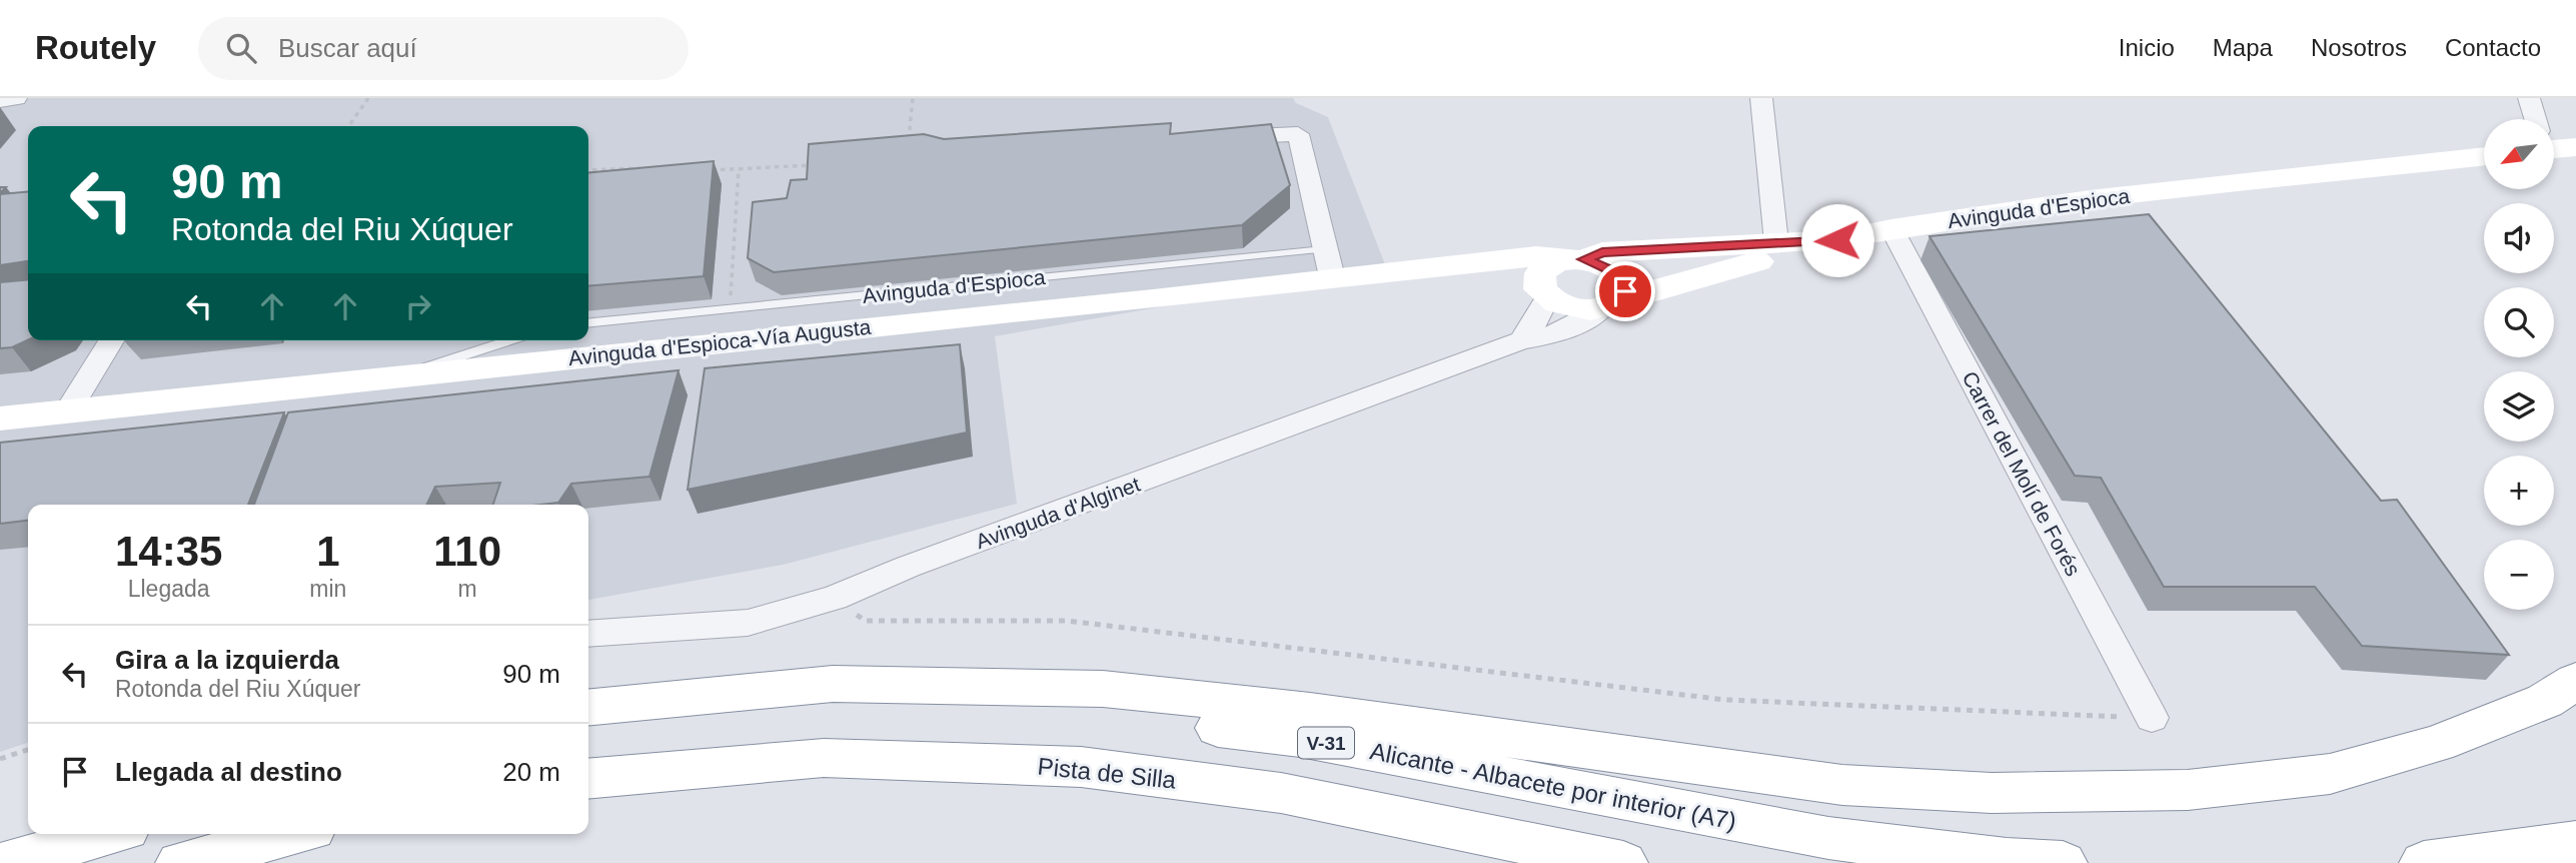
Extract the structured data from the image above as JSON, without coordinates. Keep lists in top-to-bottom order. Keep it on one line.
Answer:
{"streets":{"main road":["Avinguda d'Espioca","Avinguda d'Espioca-Vía Augusta","V-31","Pista de Silla","Alicante - Albacete por interior (A7)"],"street":["Carrer del Molí de Forés","Avinguda d'Alginet"]},"crossings":[["Avinguda d'Espioca","Avinguda d'Espioca-Vía Augusta"],["Avinguda d'Espioca","Carrer del Molí de Forés"]],"north":"bottom left","page":{"header":"Routely","search":"Buscar aquí","nav":["Inicio","Mapa","Nosotros","Contacto"],"map_buttons":["+","−"],"turn":["90 m","Rotonda del Riu Xúquer"],"eta":["14:35","Llegada","1","min","110","m"],"list":[{"name":"Gira a la izquierda","note":"Rotonda del Riu Xúquer","value":"90 m"},{"name":"Llegada al destino","value":"20 m"}]}}
